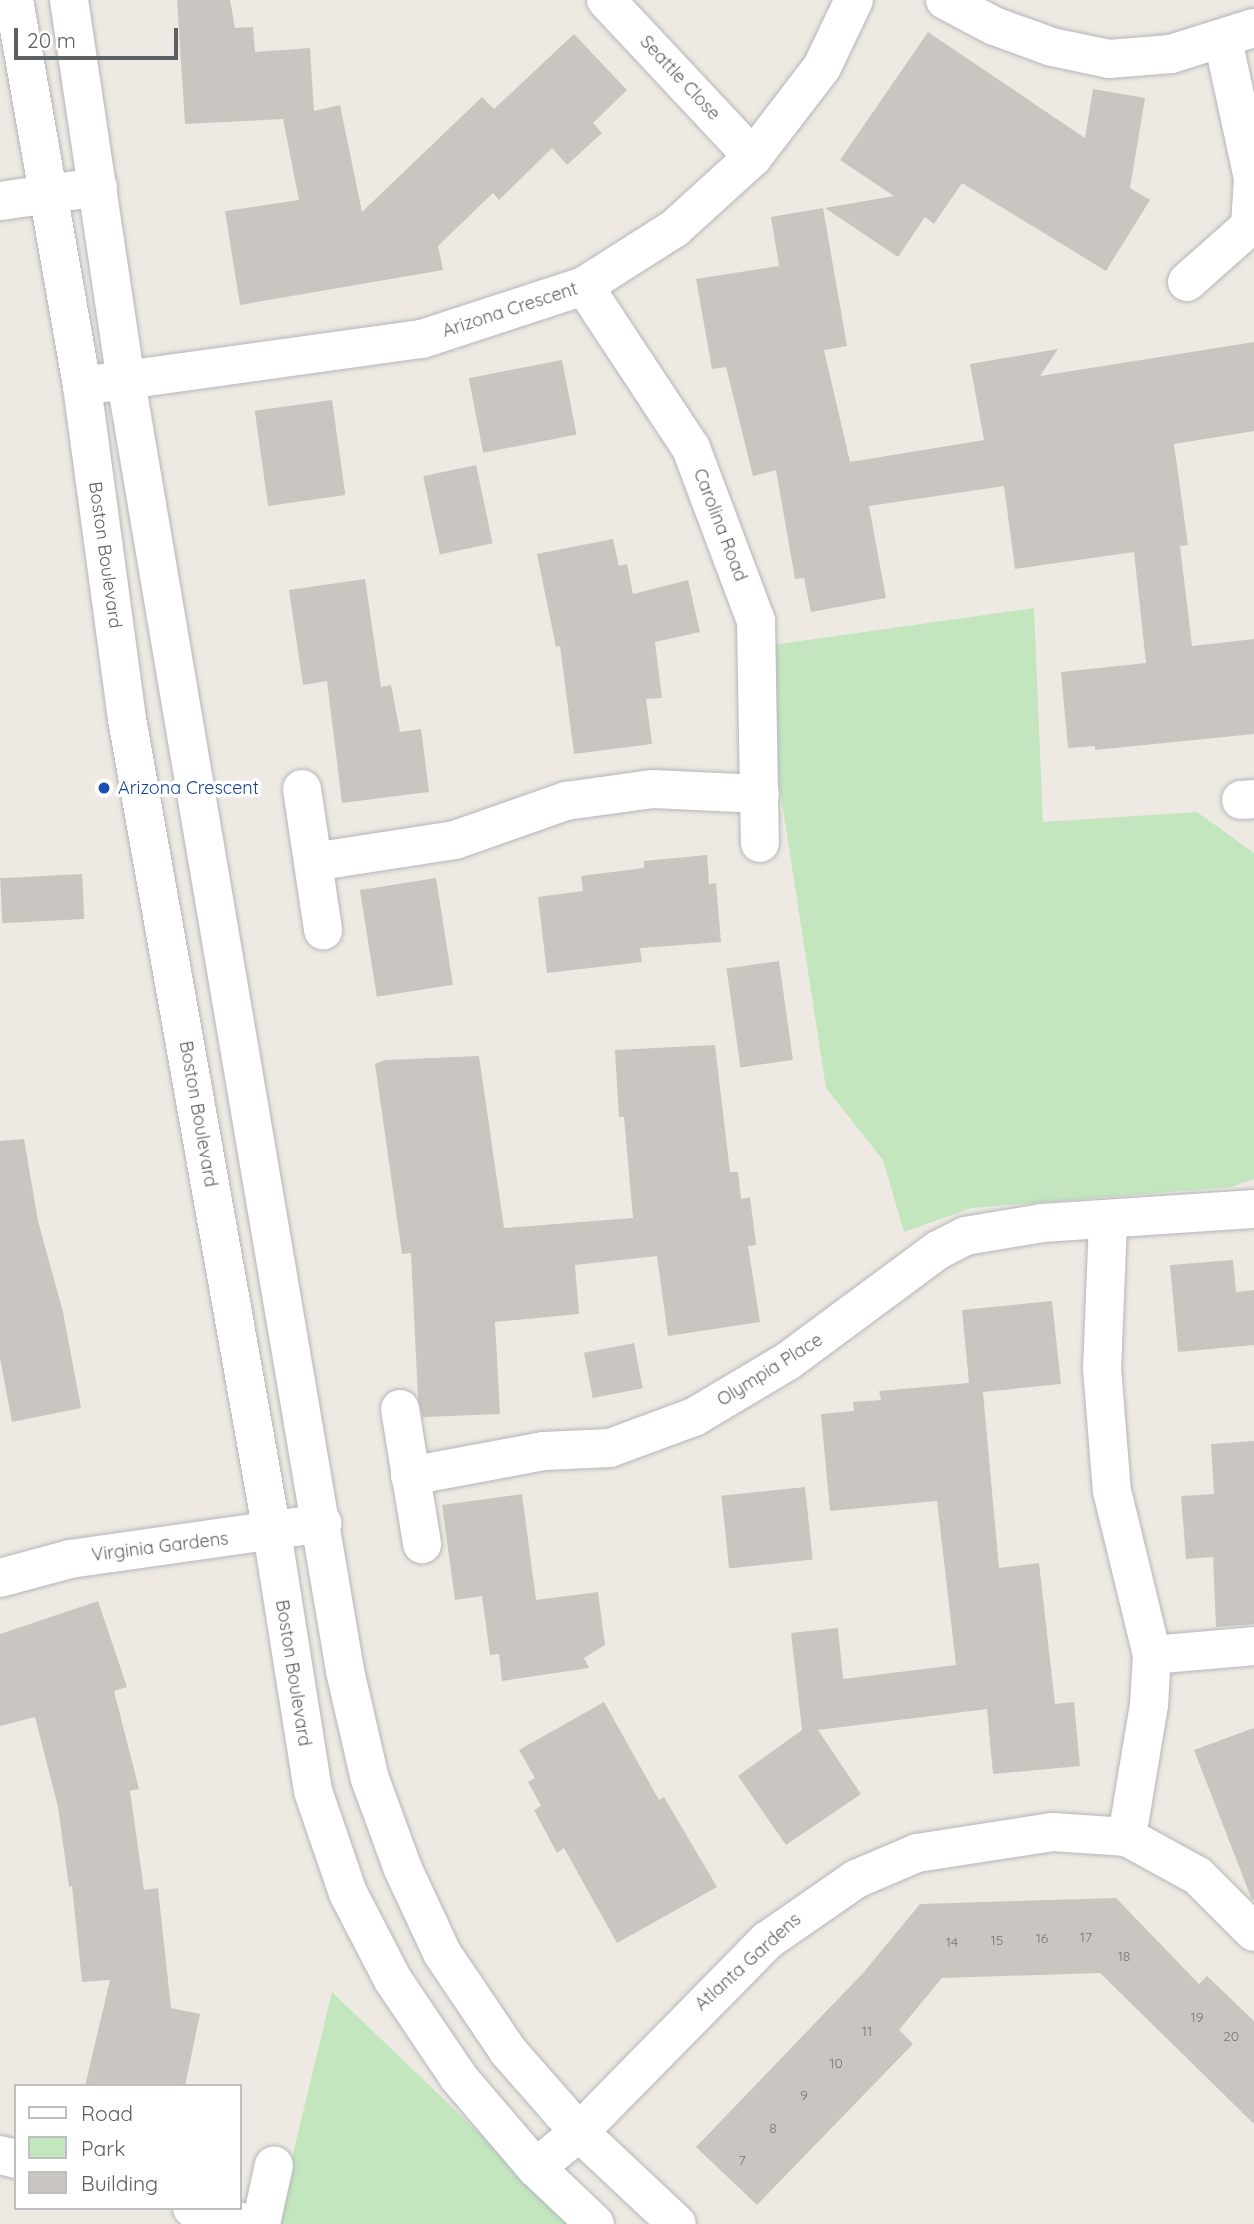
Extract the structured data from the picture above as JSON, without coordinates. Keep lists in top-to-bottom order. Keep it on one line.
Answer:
{"streets":{"street":["Seattle Close","Arizona Crescent","Carolina Road","Boston Boulevard","Olympia Place","Virginia Gardens","Atlanta Gardens"]},"crossings":[["Seattle Close","Arizona Crescent"],["Arizona Crescent","Carolina Road"],["Arizona Crescent","Boston Boulevard"],["Boston Boulevard","Virginia Gardens"]],"places":["Arizona Crescent"],"house_numbers":["17","16","15","14","18","19","11","20","10","9","8","7"],"legend":["Road","Park","Building"],"scale_bar":"20 m"}
